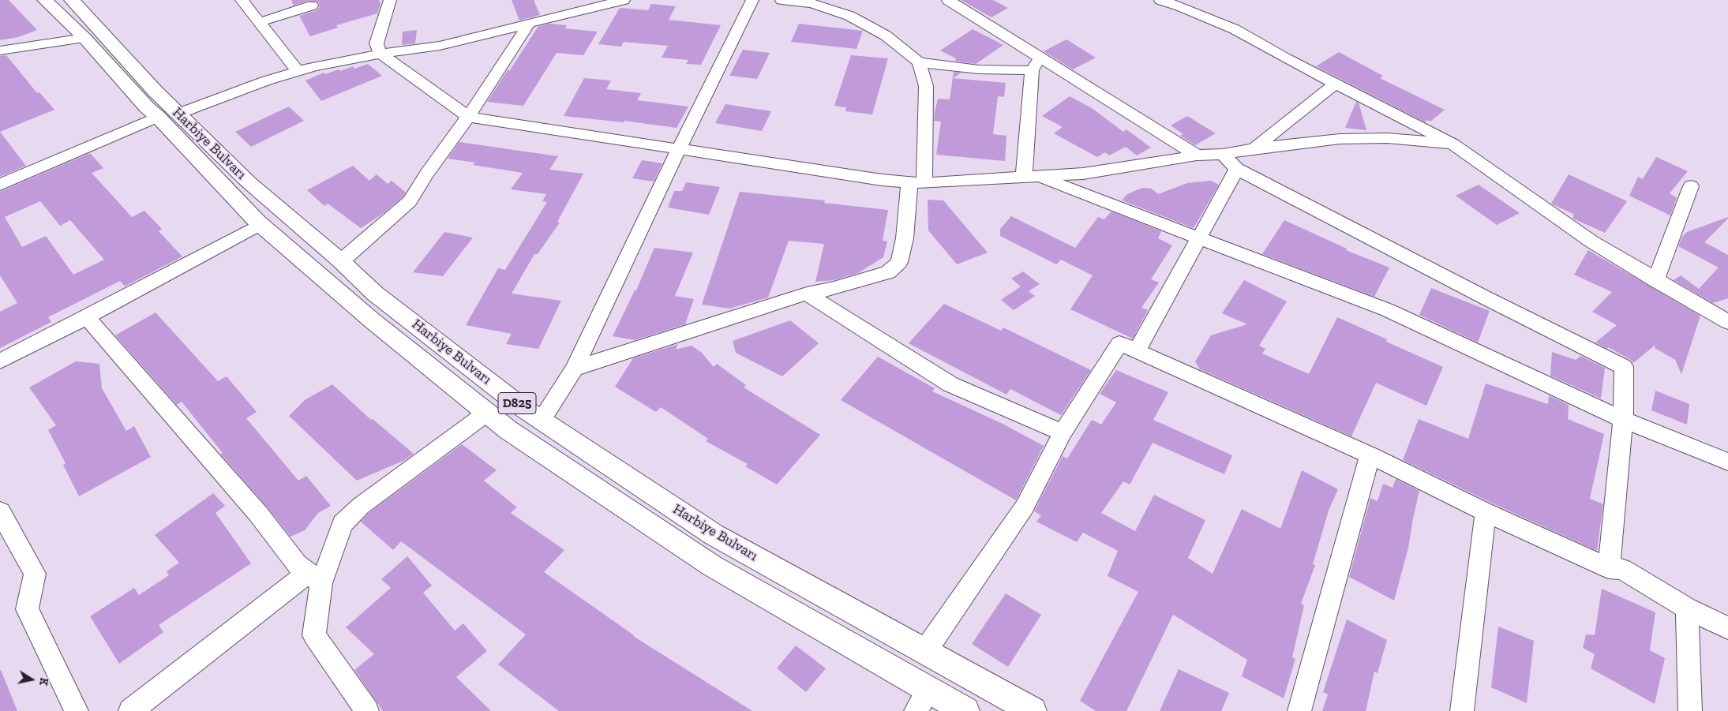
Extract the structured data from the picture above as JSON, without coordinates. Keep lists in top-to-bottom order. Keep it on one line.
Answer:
{"streets":{"main road":["Harbiye Bulvarı","D825"]},"north":"right"}
